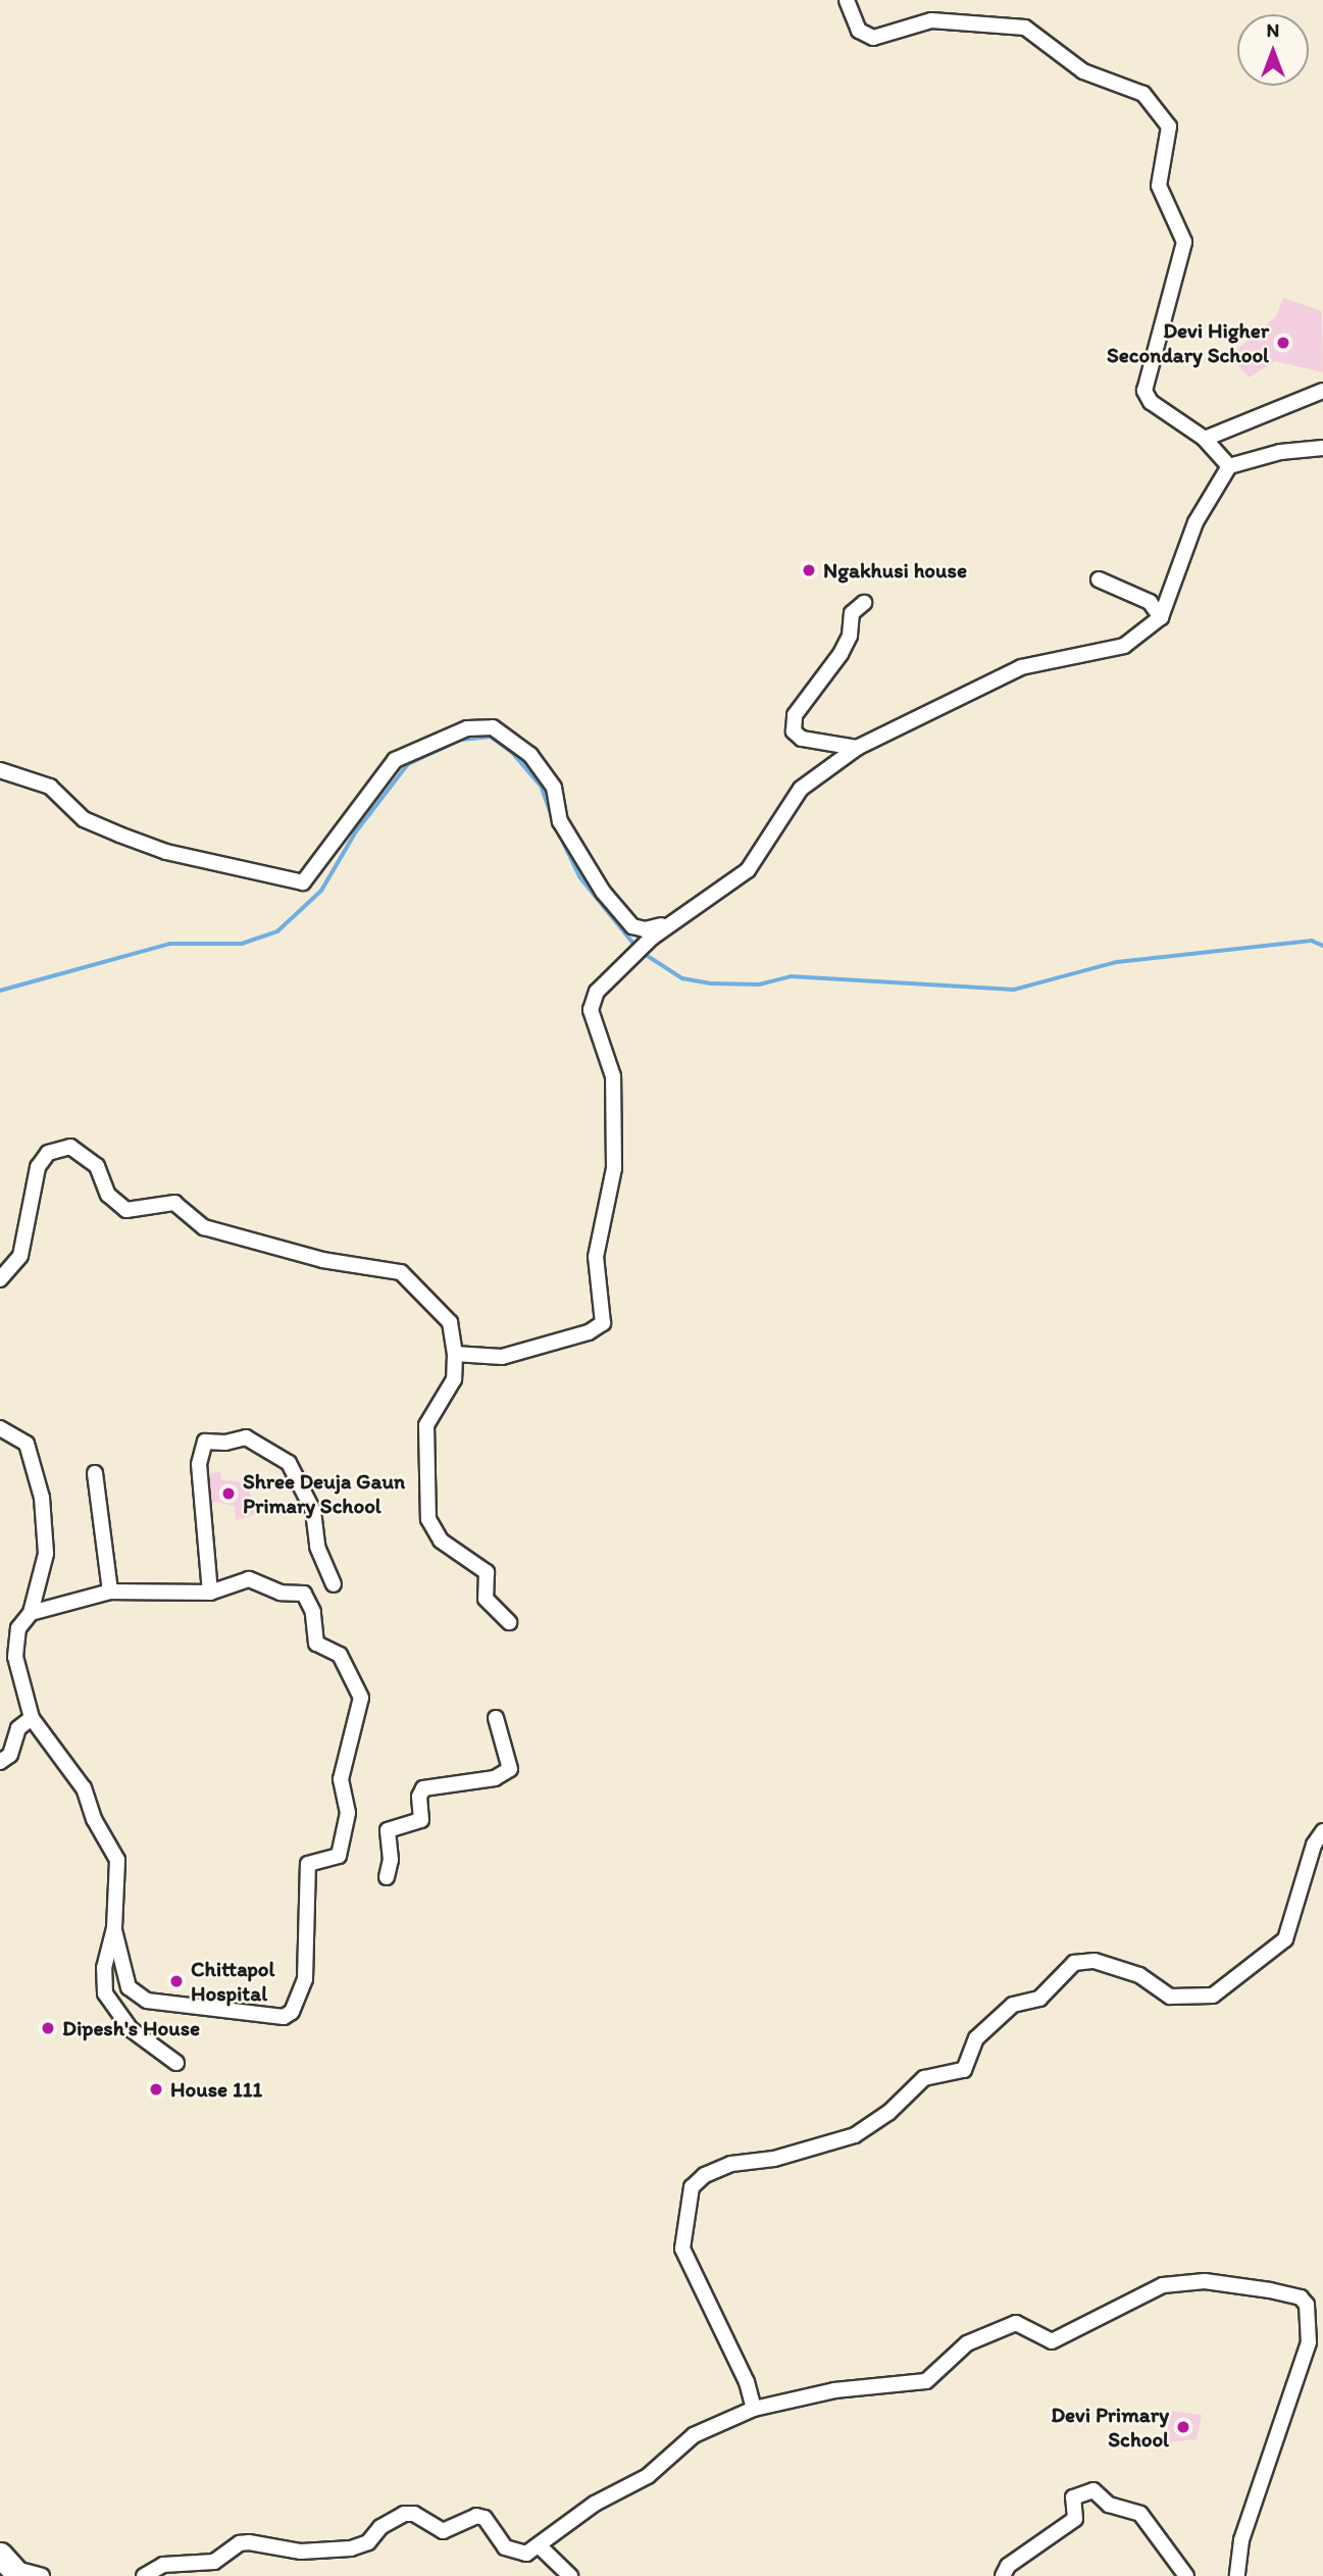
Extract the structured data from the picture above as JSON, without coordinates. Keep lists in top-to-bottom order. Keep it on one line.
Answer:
{"places":["Devi Higher Secondary School","Ngakhusi house","Shree Deuja Gaun Primary School","Chittapol Hospital","Dipesh's House","House 111","Devi Primary School"],"north":"top"}
